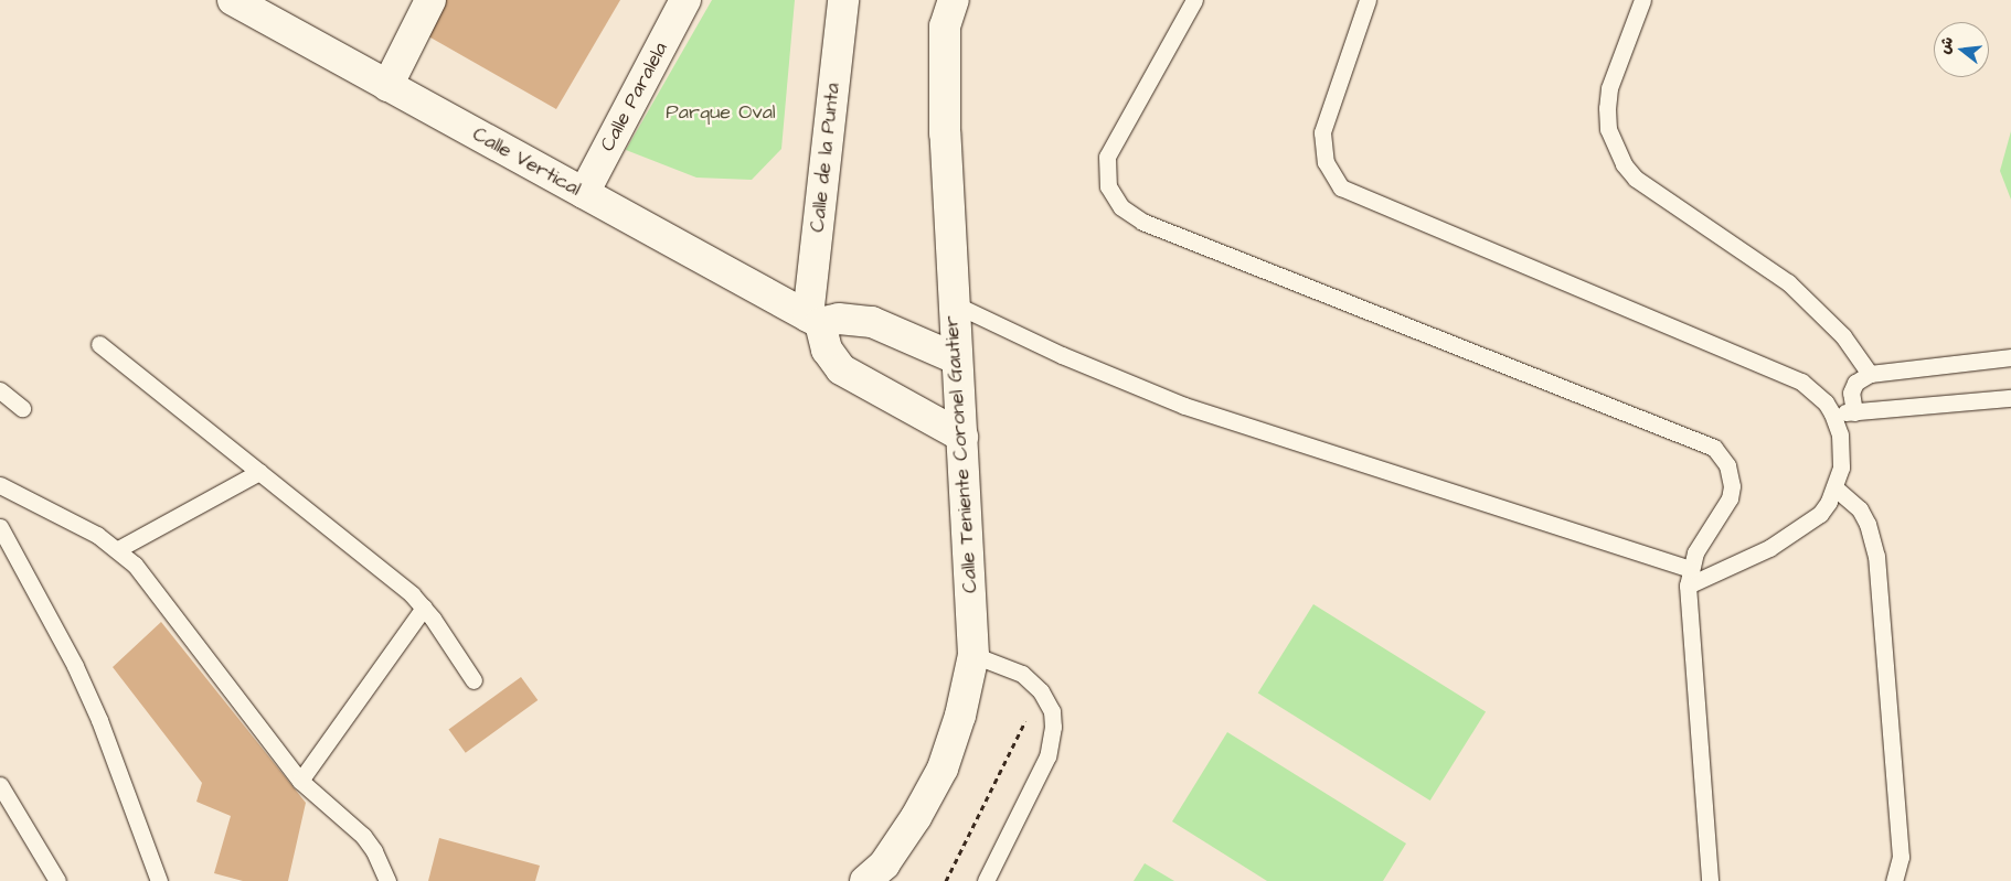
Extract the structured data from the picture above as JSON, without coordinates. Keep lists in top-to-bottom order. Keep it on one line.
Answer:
{"streets":{"street":["Calle Paralela","Calle de la Punta","Calle Vertical","Calle Teniente Coronel Gautier"]},"crossings":[["Calle Paralela","Calle Vertical"],["Calle de la Punta","Calle Vertical"],["Calle de la Punta","Calle Teniente Coronel Gautier"]],"parks":["Parque Oval"],"north":"left"}
